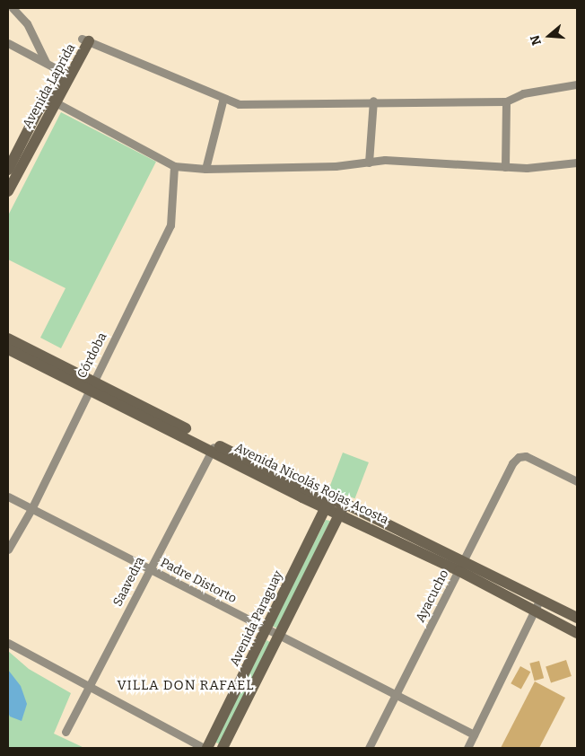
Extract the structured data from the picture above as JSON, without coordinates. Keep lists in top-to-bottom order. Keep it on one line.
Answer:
{"streets":{"main road":["Avenida Laprida","Avenida Nicolás Rojas Acosta","Avenida Paraguay"],"street":["Córdoba","Padre Distorto","Saavedra","Ayacucho"]},"crossings":[["Córdoba","Avenida Nicolás Rojas Acosta"],["Córdoba","Padre Distorto"],["Avenida Nicolás Rojas Acosta","Saavedra"],["Avenida Nicolás Rojas Acosta","Ayacucho"],["Avenida Nicolás Rojas Acosta","Avenida Paraguay"],["Padre Distorto","Saavedra"],["Padre Distorto","Ayacucho"],["Padre Distorto","Avenida Paraguay"]],"districts":["VILLA DON RAFAEL"],"north":"left"}
